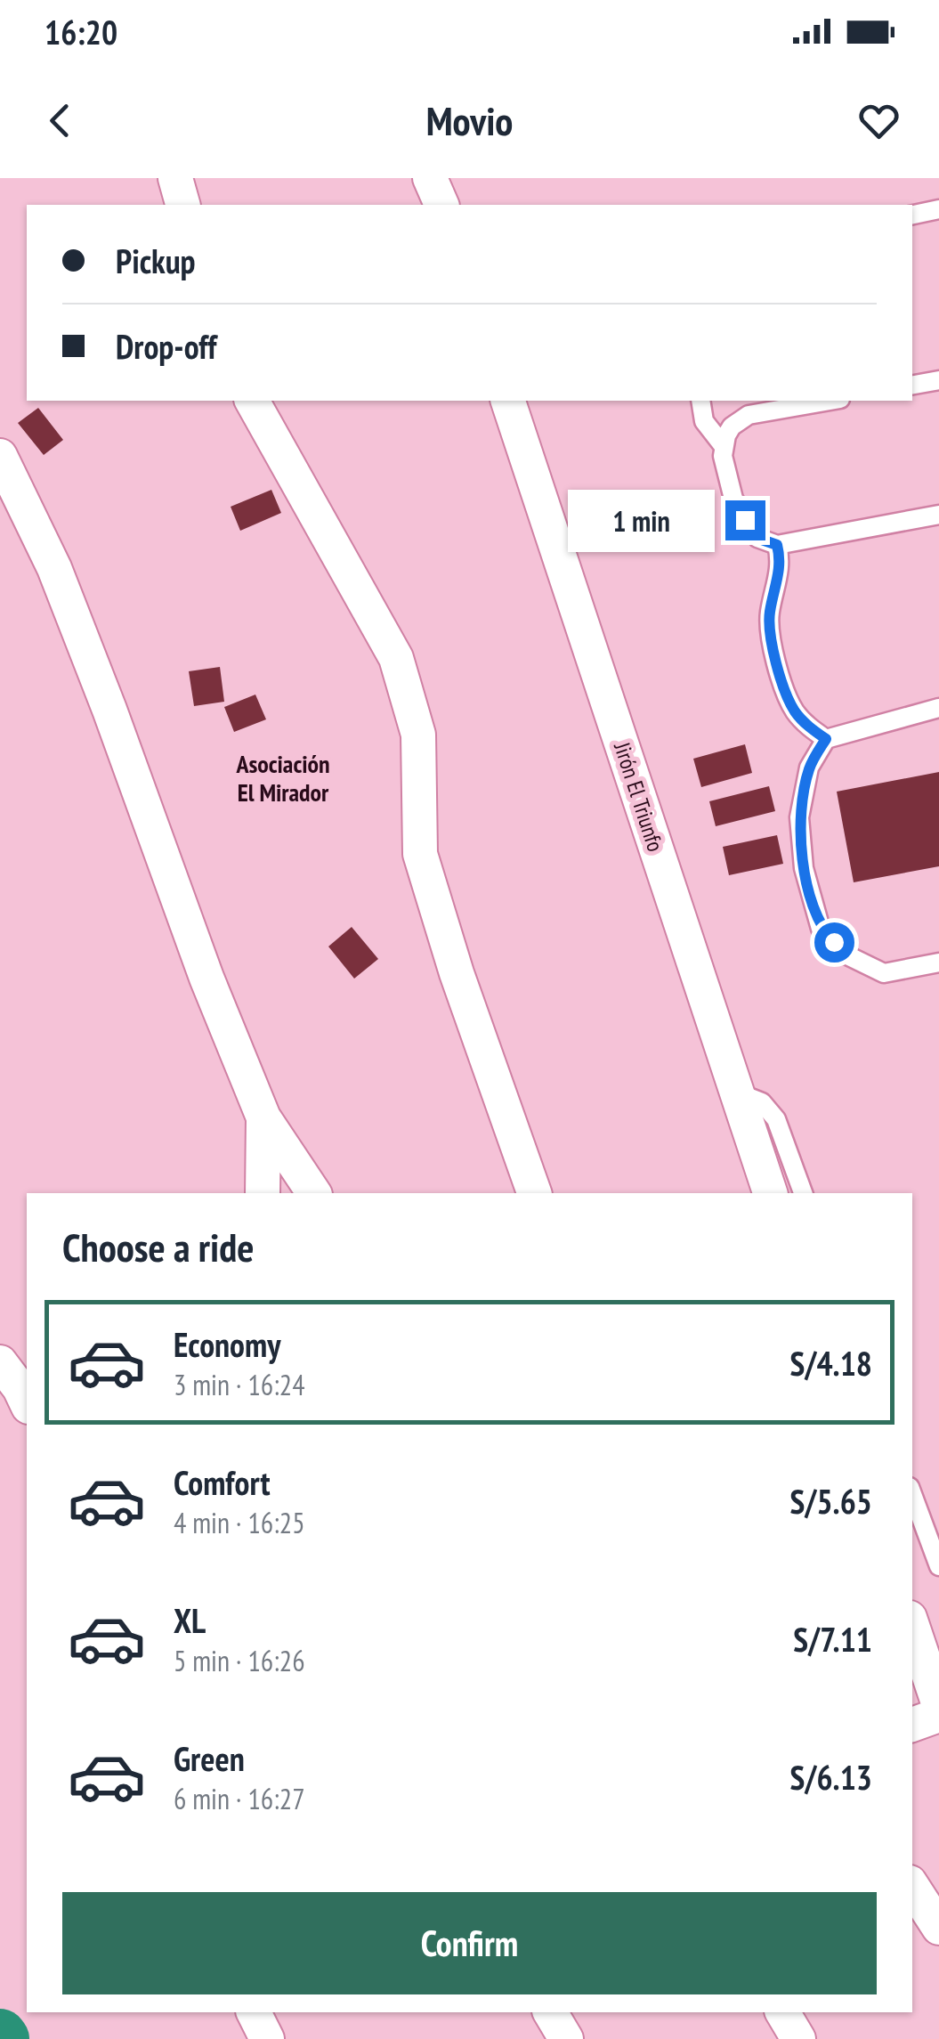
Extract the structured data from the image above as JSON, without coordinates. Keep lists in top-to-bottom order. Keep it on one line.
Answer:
{"streets":{"street":["Jirón El Triunfo"]},"districts":["Asociación El Mirador"],"page":{"status":"16:20","header":"Movio","banner":["Pickup","Drop-off"],"bubble":"1 min","heading":"Choose a ride","list":[{"name":"Economy","note":"3 min · 16:24","value":"S/4.18"},{"name":"Comfort","note":"4 min · 16:25","value":"S/5.65"},{"name":"XL","note":"5 min · 16:26","value":"S/7.11"},{"name":"Green","note":"6 min · 16:27","value":"S/6.13"}],"buttons":"Confirm"}}
